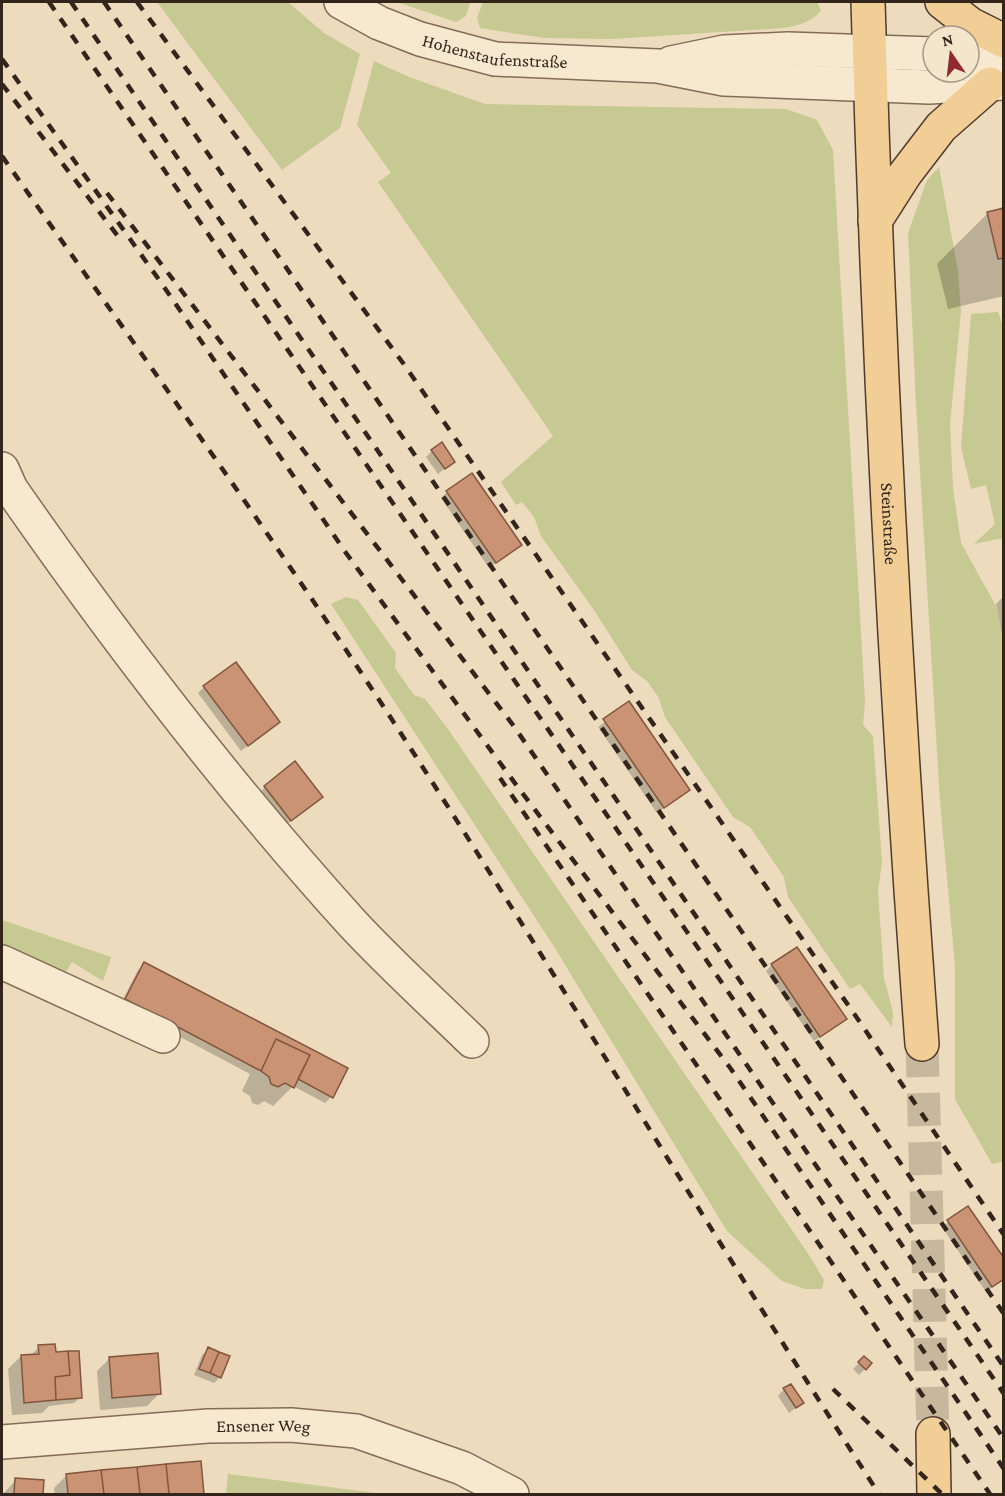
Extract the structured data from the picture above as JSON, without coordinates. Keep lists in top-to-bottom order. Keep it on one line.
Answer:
{"streets":{"main road":["Steinstraße"],"street":["Hohenstaufenstraße","Ensener Weg"]},"crossings":[["Hohenstaufenstraße","Steinstraße"]],"north":"top"}
